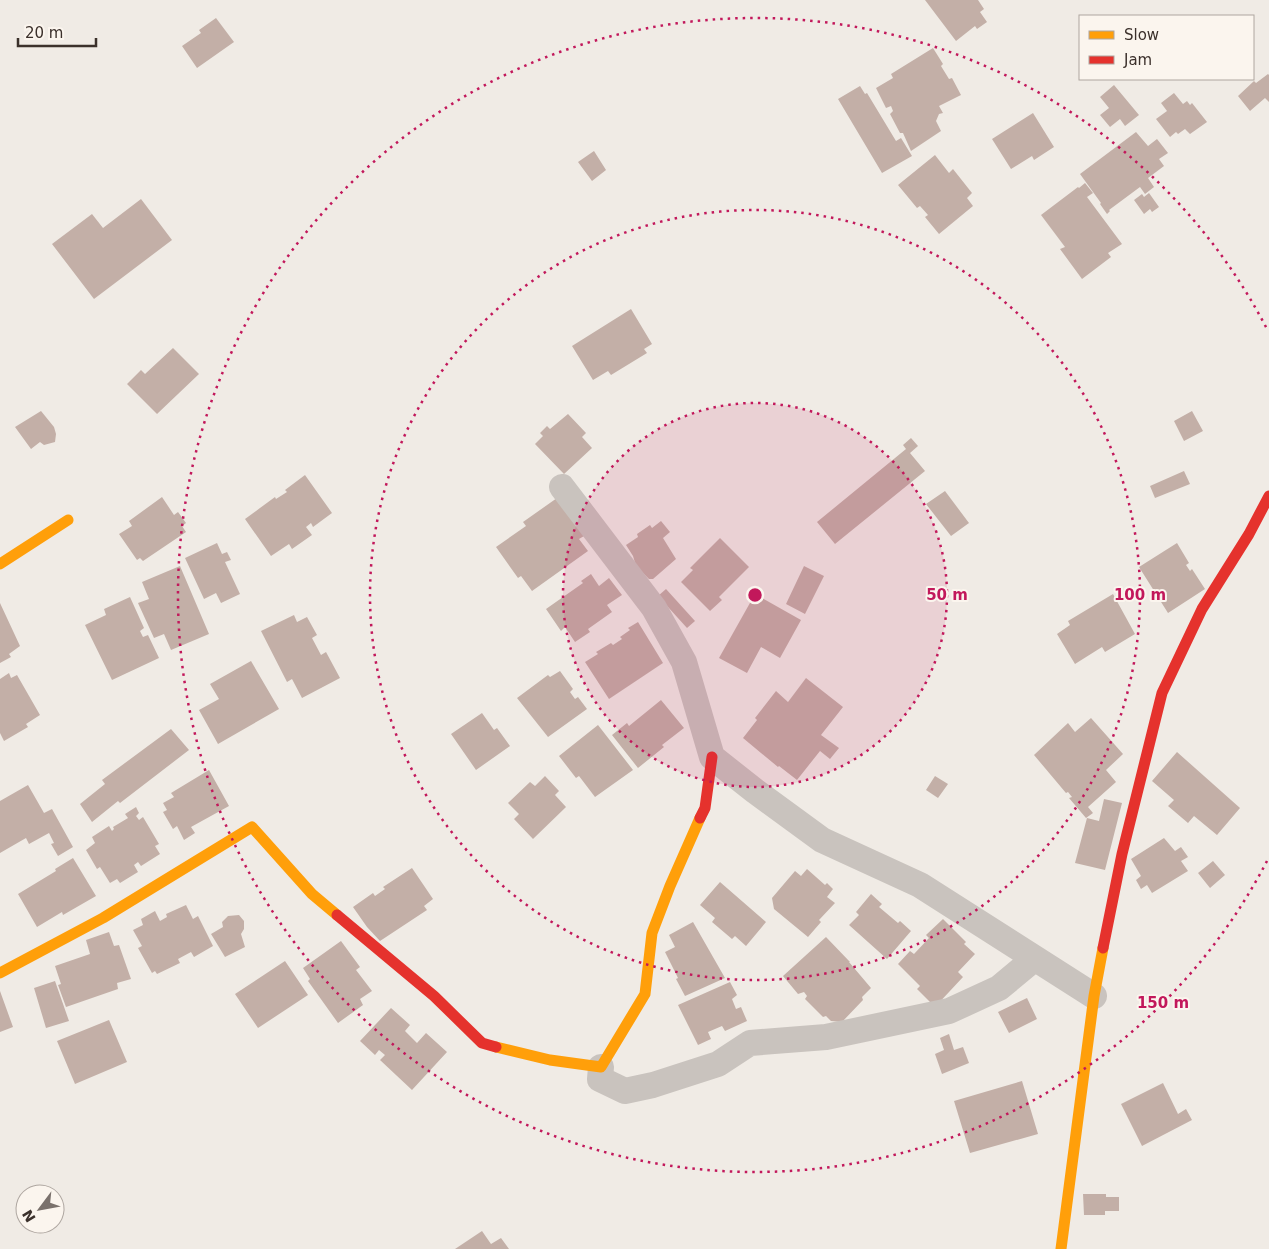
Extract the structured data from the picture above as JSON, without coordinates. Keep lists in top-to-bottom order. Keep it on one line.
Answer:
{"legend":["Slow","Jam"],"scale_bar":"20 m","north":"bottom left","rings":["50 m","100 m","150 m"]}
